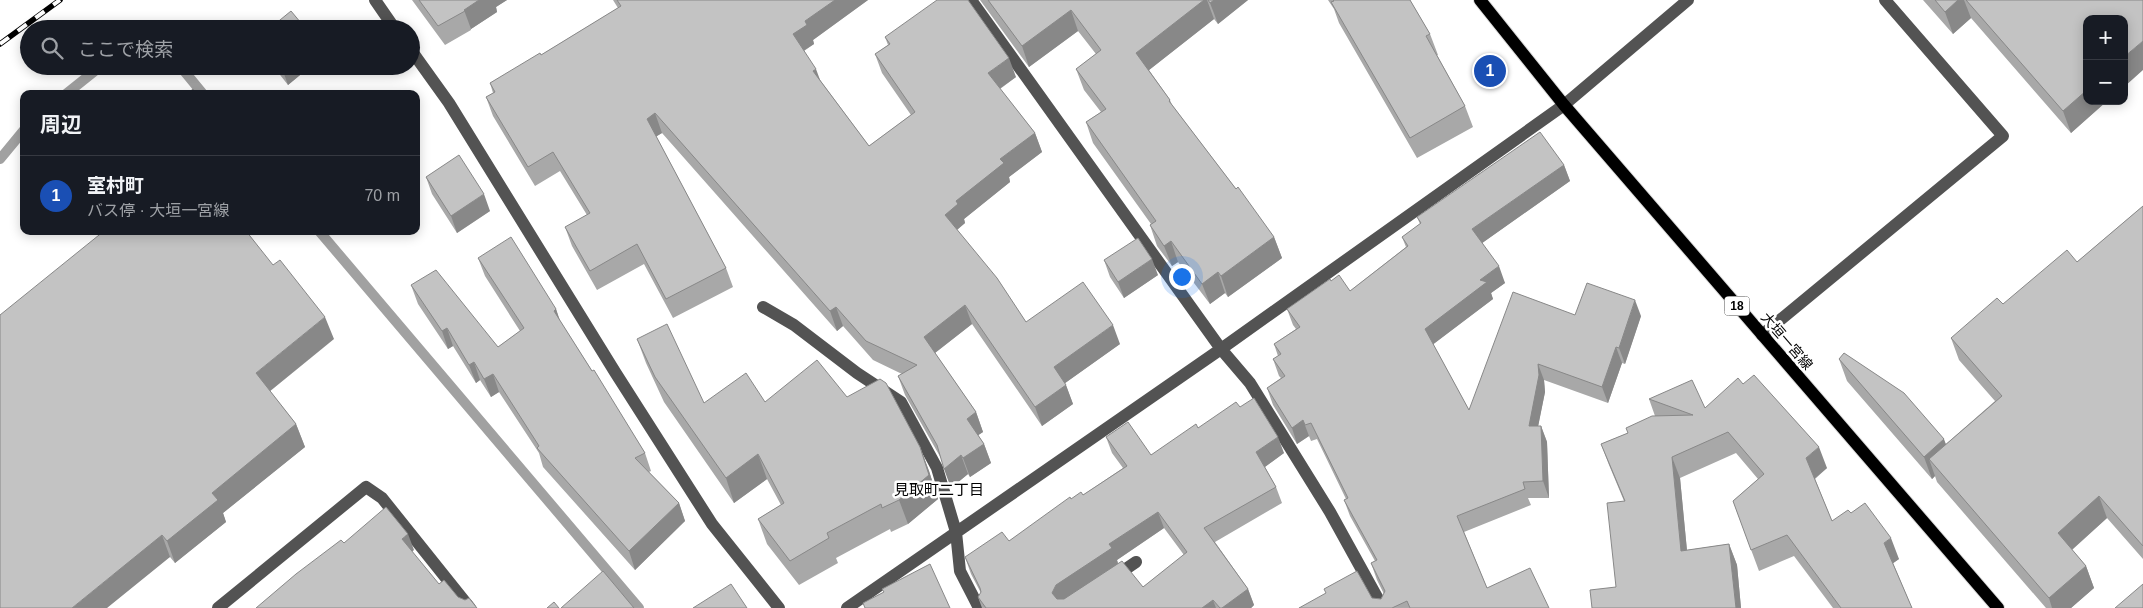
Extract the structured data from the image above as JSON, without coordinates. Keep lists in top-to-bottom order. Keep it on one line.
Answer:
{"streets":{"main road":["18","大垣一宮線"]},"districts":["見取町二丁目"],"page":{"map_buttons":["+","−"],"search":"ここで検索","pins":"1","heading":"周辺","list":[{"mark":"1","name":"室村町","note":"バス停 · 大垣一宮線","value":"70 m"}]}}
